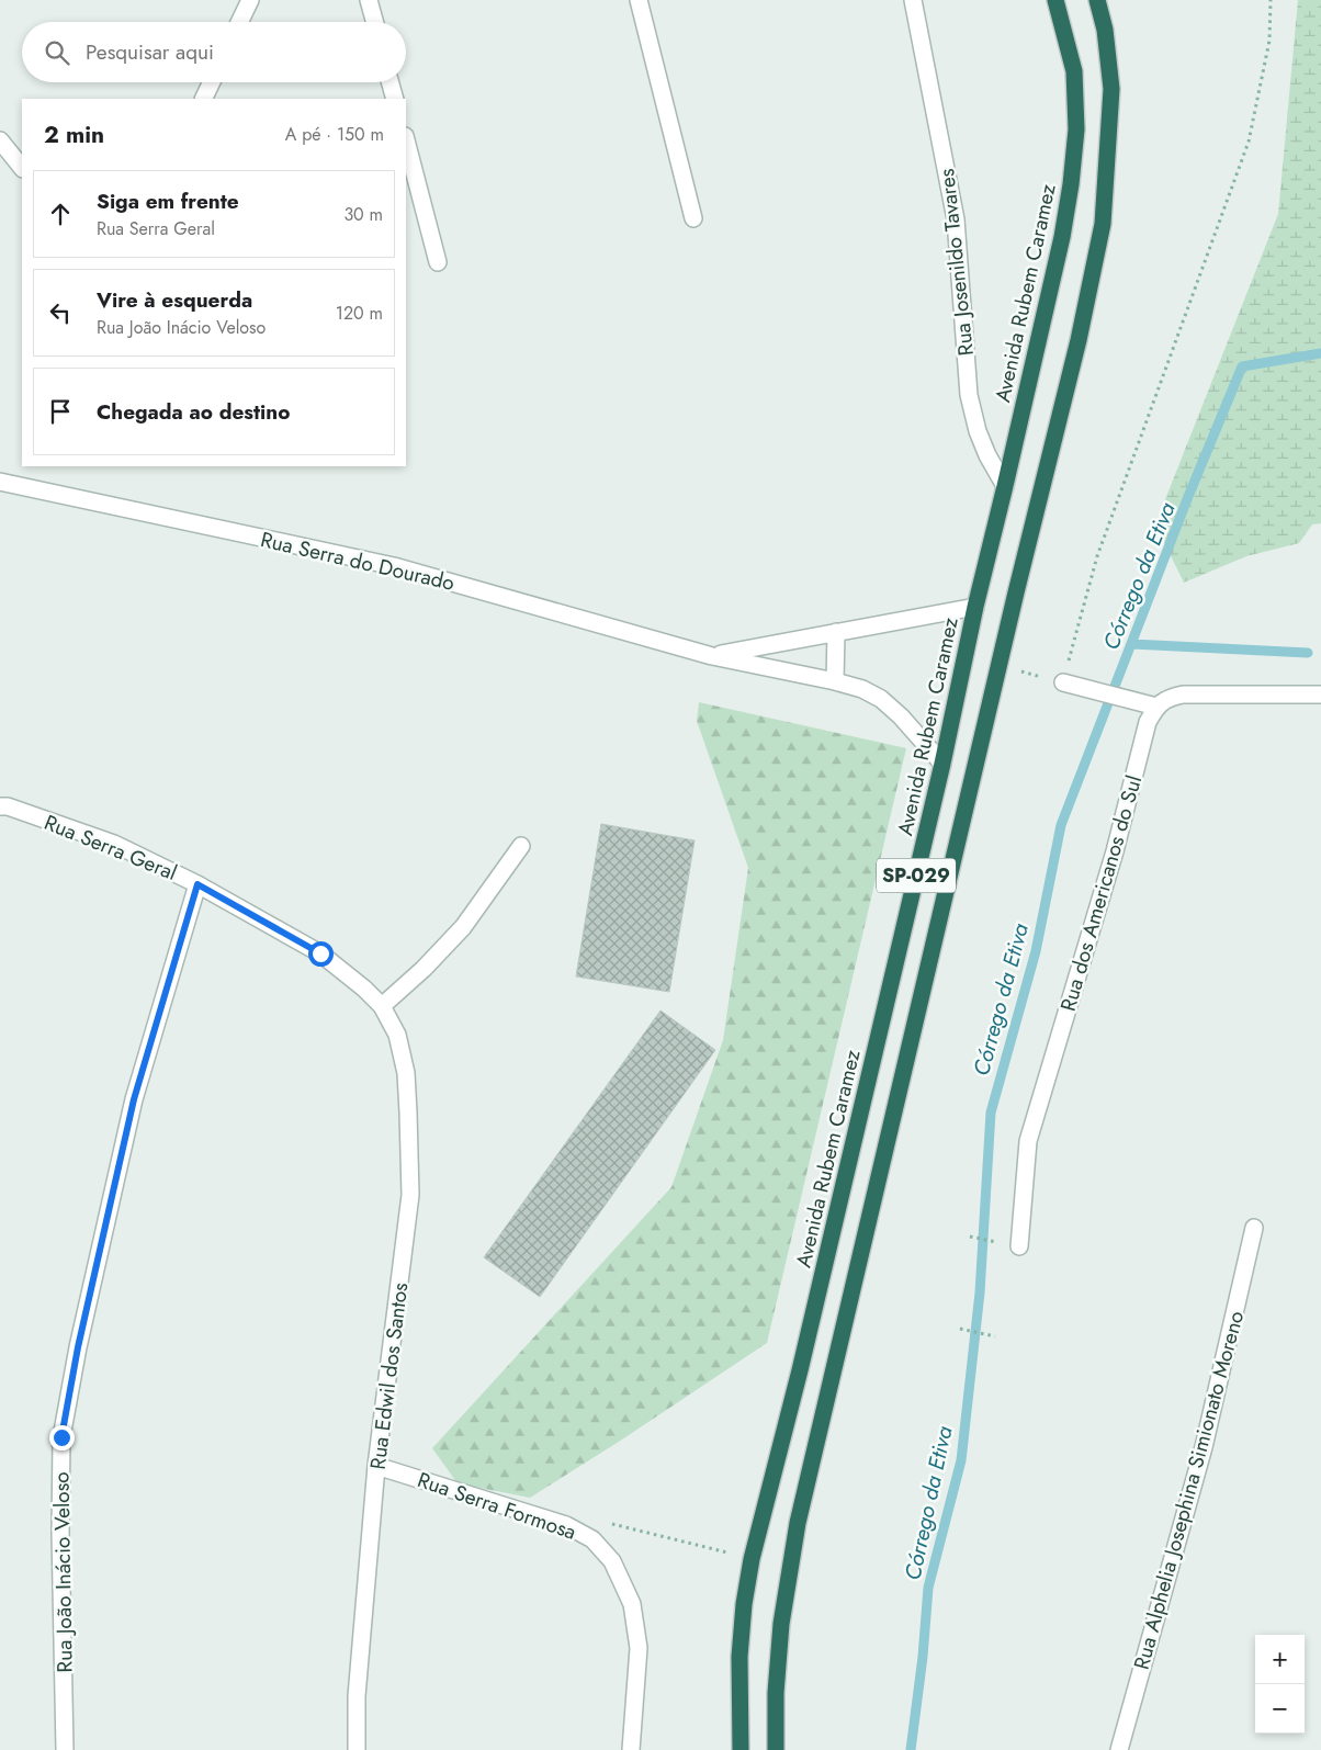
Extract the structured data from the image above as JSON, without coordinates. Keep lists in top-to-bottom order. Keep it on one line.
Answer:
{"streets":{"highway":["Avenida Rubem Caramez","SP-029"],"street":["Rua Josenildo Tavares","Rua Serra do Dourado","Rua Serra Geral","Rua dos Americanos do Sul","Rua Edwil dos Santos","Rua Alphelia Josephina Simionato Moreno","Rua Serra Formosa","Rua João Inácio Veloso"]},"crossings":[["Rua Josenildo Tavares","Avenida Rubem Caramez"],["Avenida Rubem Caramez","Rua Serra do Dourado"],["Rua Serra Geral","Rua Edwil dos Santos"],["Rua Serra Geral","Rua João Inácio Veloso"],["Rua Edwil dos Santos","Rua Serra Formosa"]],"water":["Córrego da Etiva"],"page":{"search":"Pesquisar aqui","heading":["2 min","A pé · 150 m"],"list":[["Siga em frente","Rua Serra Geral","30 m"],["Vire à esquerda","Rua João Inácio Veloso","120 m"],"Chegada ao destino"],"map_buttons":["+","−"]}}
